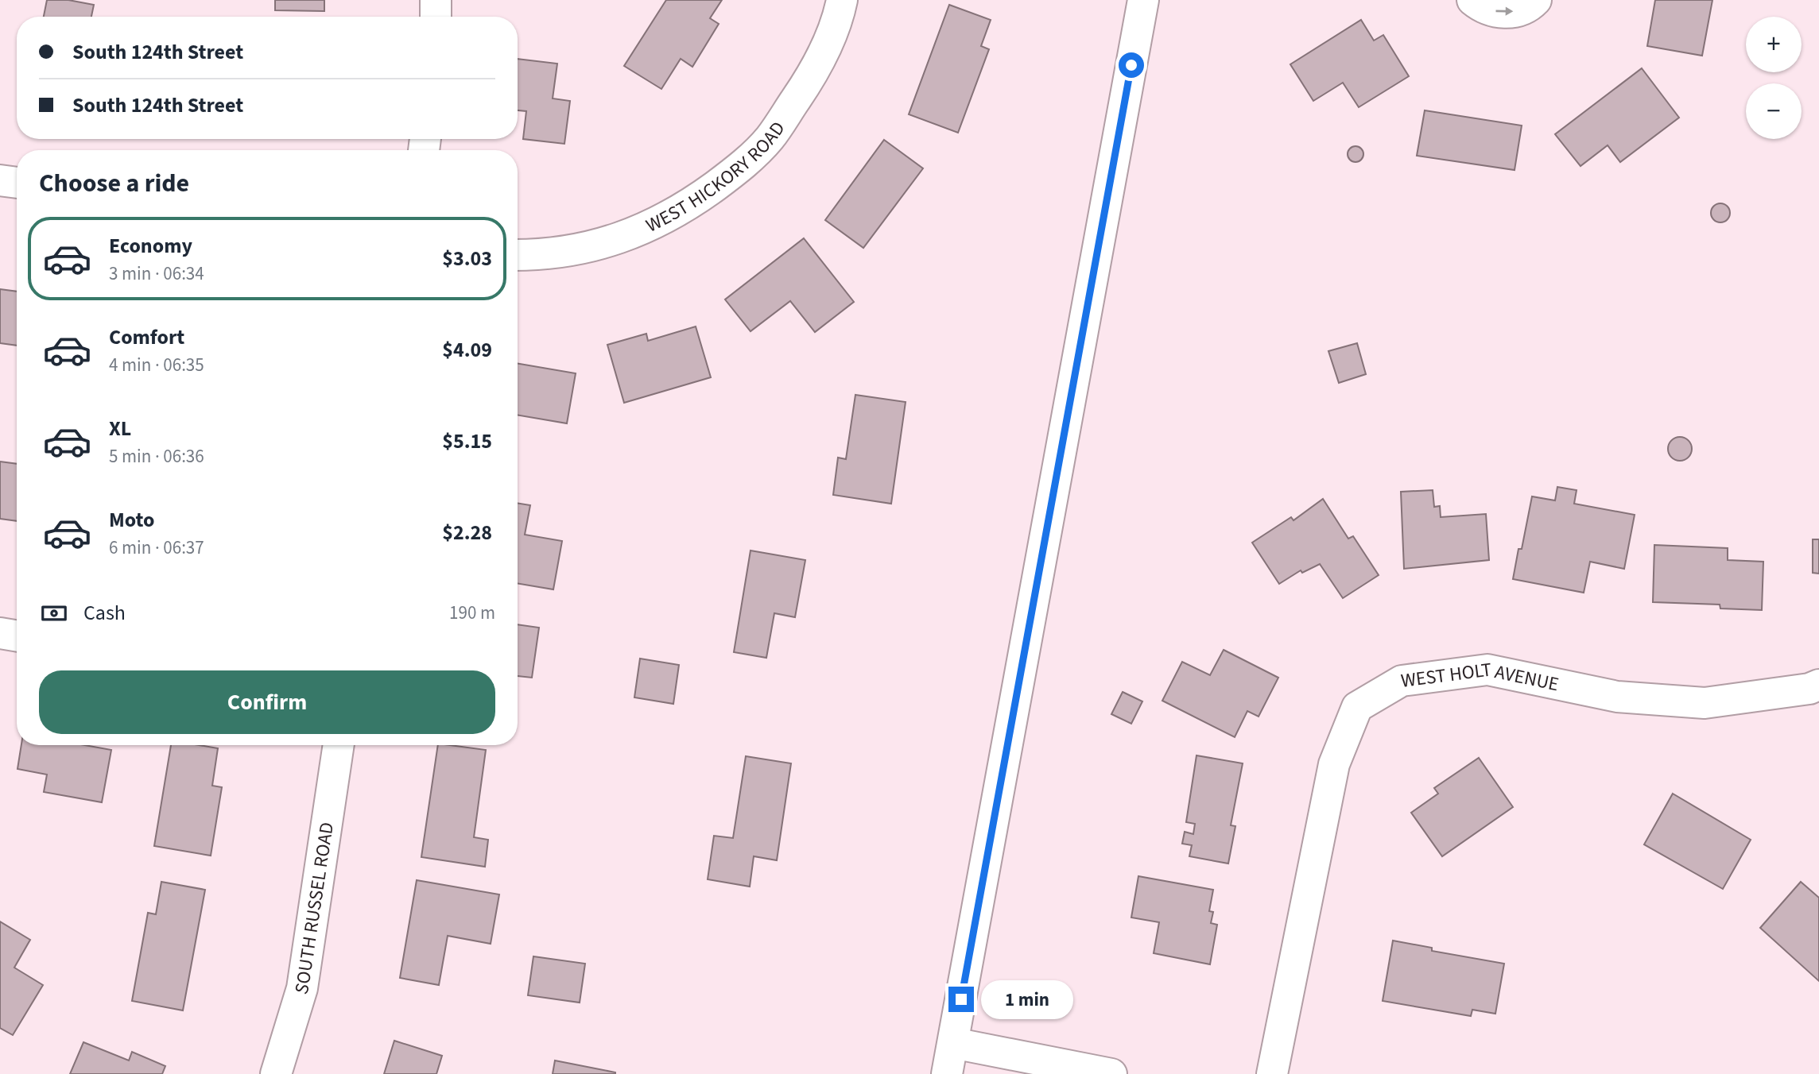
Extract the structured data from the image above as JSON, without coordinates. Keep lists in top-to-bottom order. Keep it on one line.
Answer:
{"streets":{"street":["WEST HICKORY ROAD","WEST HOLT AVENUE","SOUTH RUSSEL ROAD"]},"page":{"map_buttons":["+","−"],"banner":["South 124th Street","South 124th Street"],"heading":"Choose a ride","list":[{"name":"Economy","note":"3 min · 06:34","value":"$3.03"},{"name":"Comfort","note":"4 min · 06:35","value":"$4.09"},{"name":"XL","note":"5 min · 06:36","value":"$5.15"},{"name":"Moto","note":"6 min · 06:37","value":"$2.28"}],"pay":["Cash","190 m"],"buttons":"Confirm","bubble":"1 min"}}
